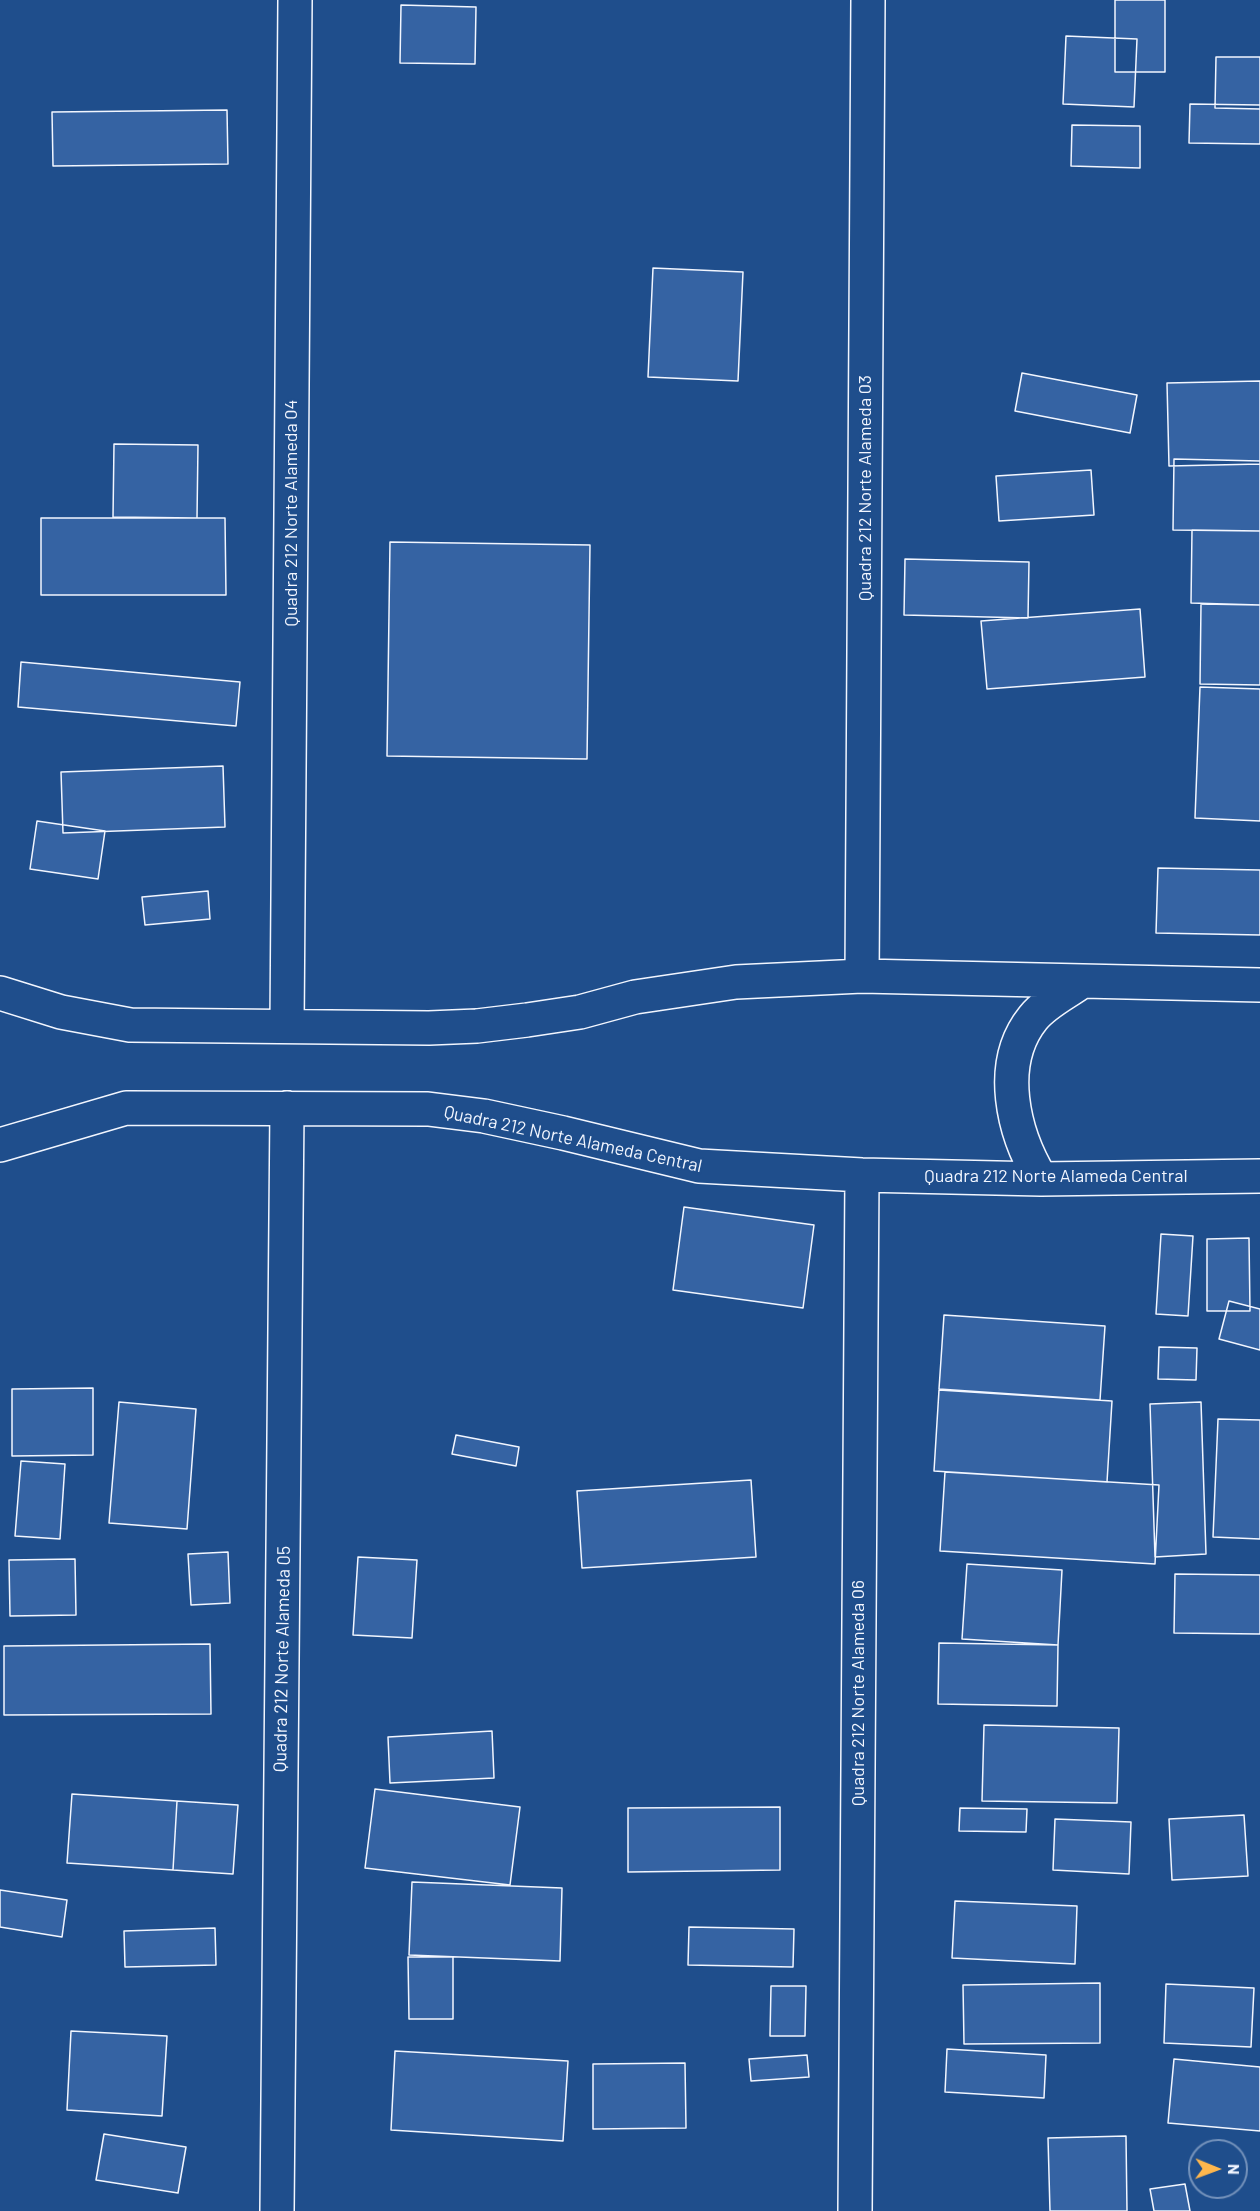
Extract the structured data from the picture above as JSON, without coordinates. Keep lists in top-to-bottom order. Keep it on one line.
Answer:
{"streets":{"street":["Quadra 212 Norte Alameda 03","Quadra 212 Norte Alameda 04","Quadra 212 Norte Alameda Central","Quadra 212 Norte Alameda 05","Quadra 212 Norte Alameda 06"]},"crossings":[["Quadra 212 Norte Alameda Central","Quadra 212 Norte Alameda 05"],["Quadra 212 Norte Alameda Central","Quadra 212 Norte Alameda 06"]],"north":"right"}
